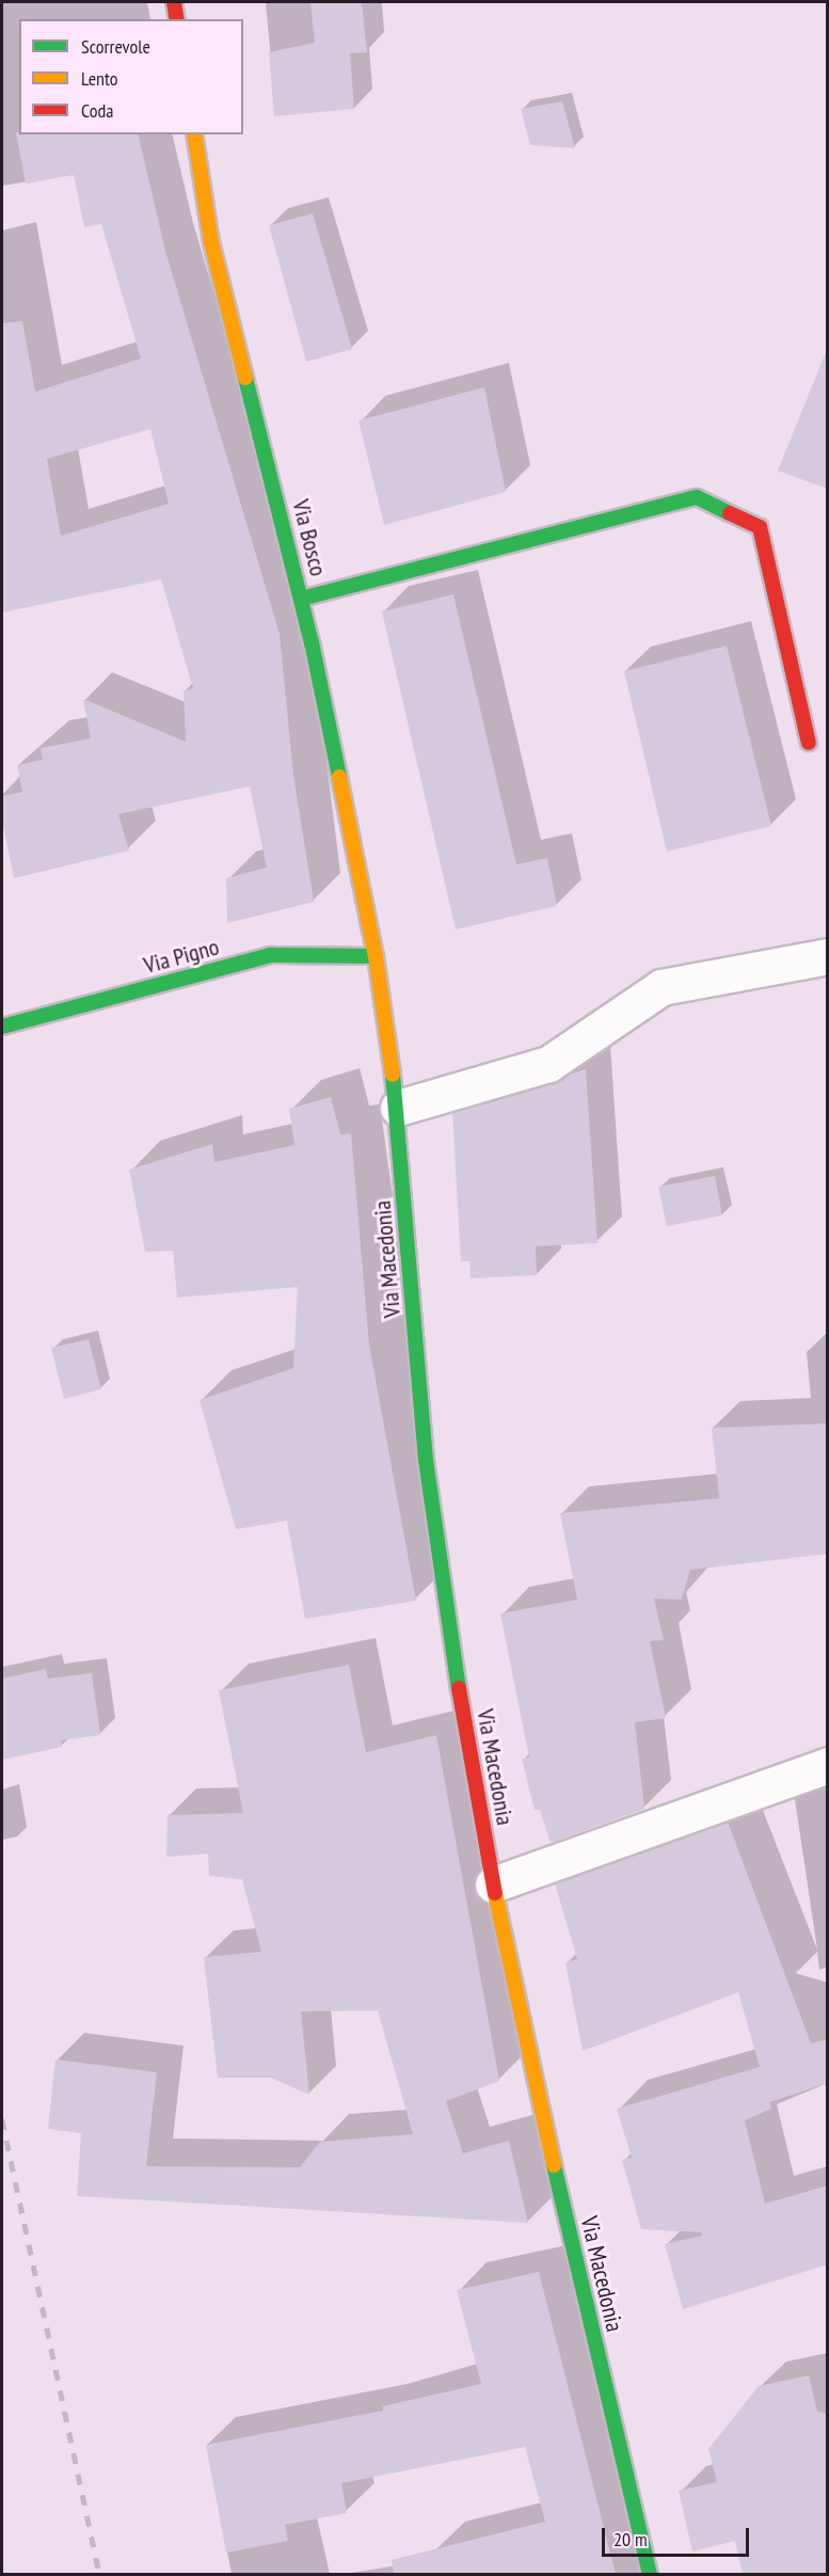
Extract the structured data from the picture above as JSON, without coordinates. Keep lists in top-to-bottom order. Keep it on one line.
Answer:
{"streets":{"main road":["Via Bosco","Via Pigno","Via Macedonia"]},"crossings":[["Via Bosco","Via Pigno"],["Via Bosco","Via Macedonia"],["Via Pigno","Via Macedonia"]],"legend":["Scorrevole","Lento","Coda"],"scale_bar":"20 m"}
